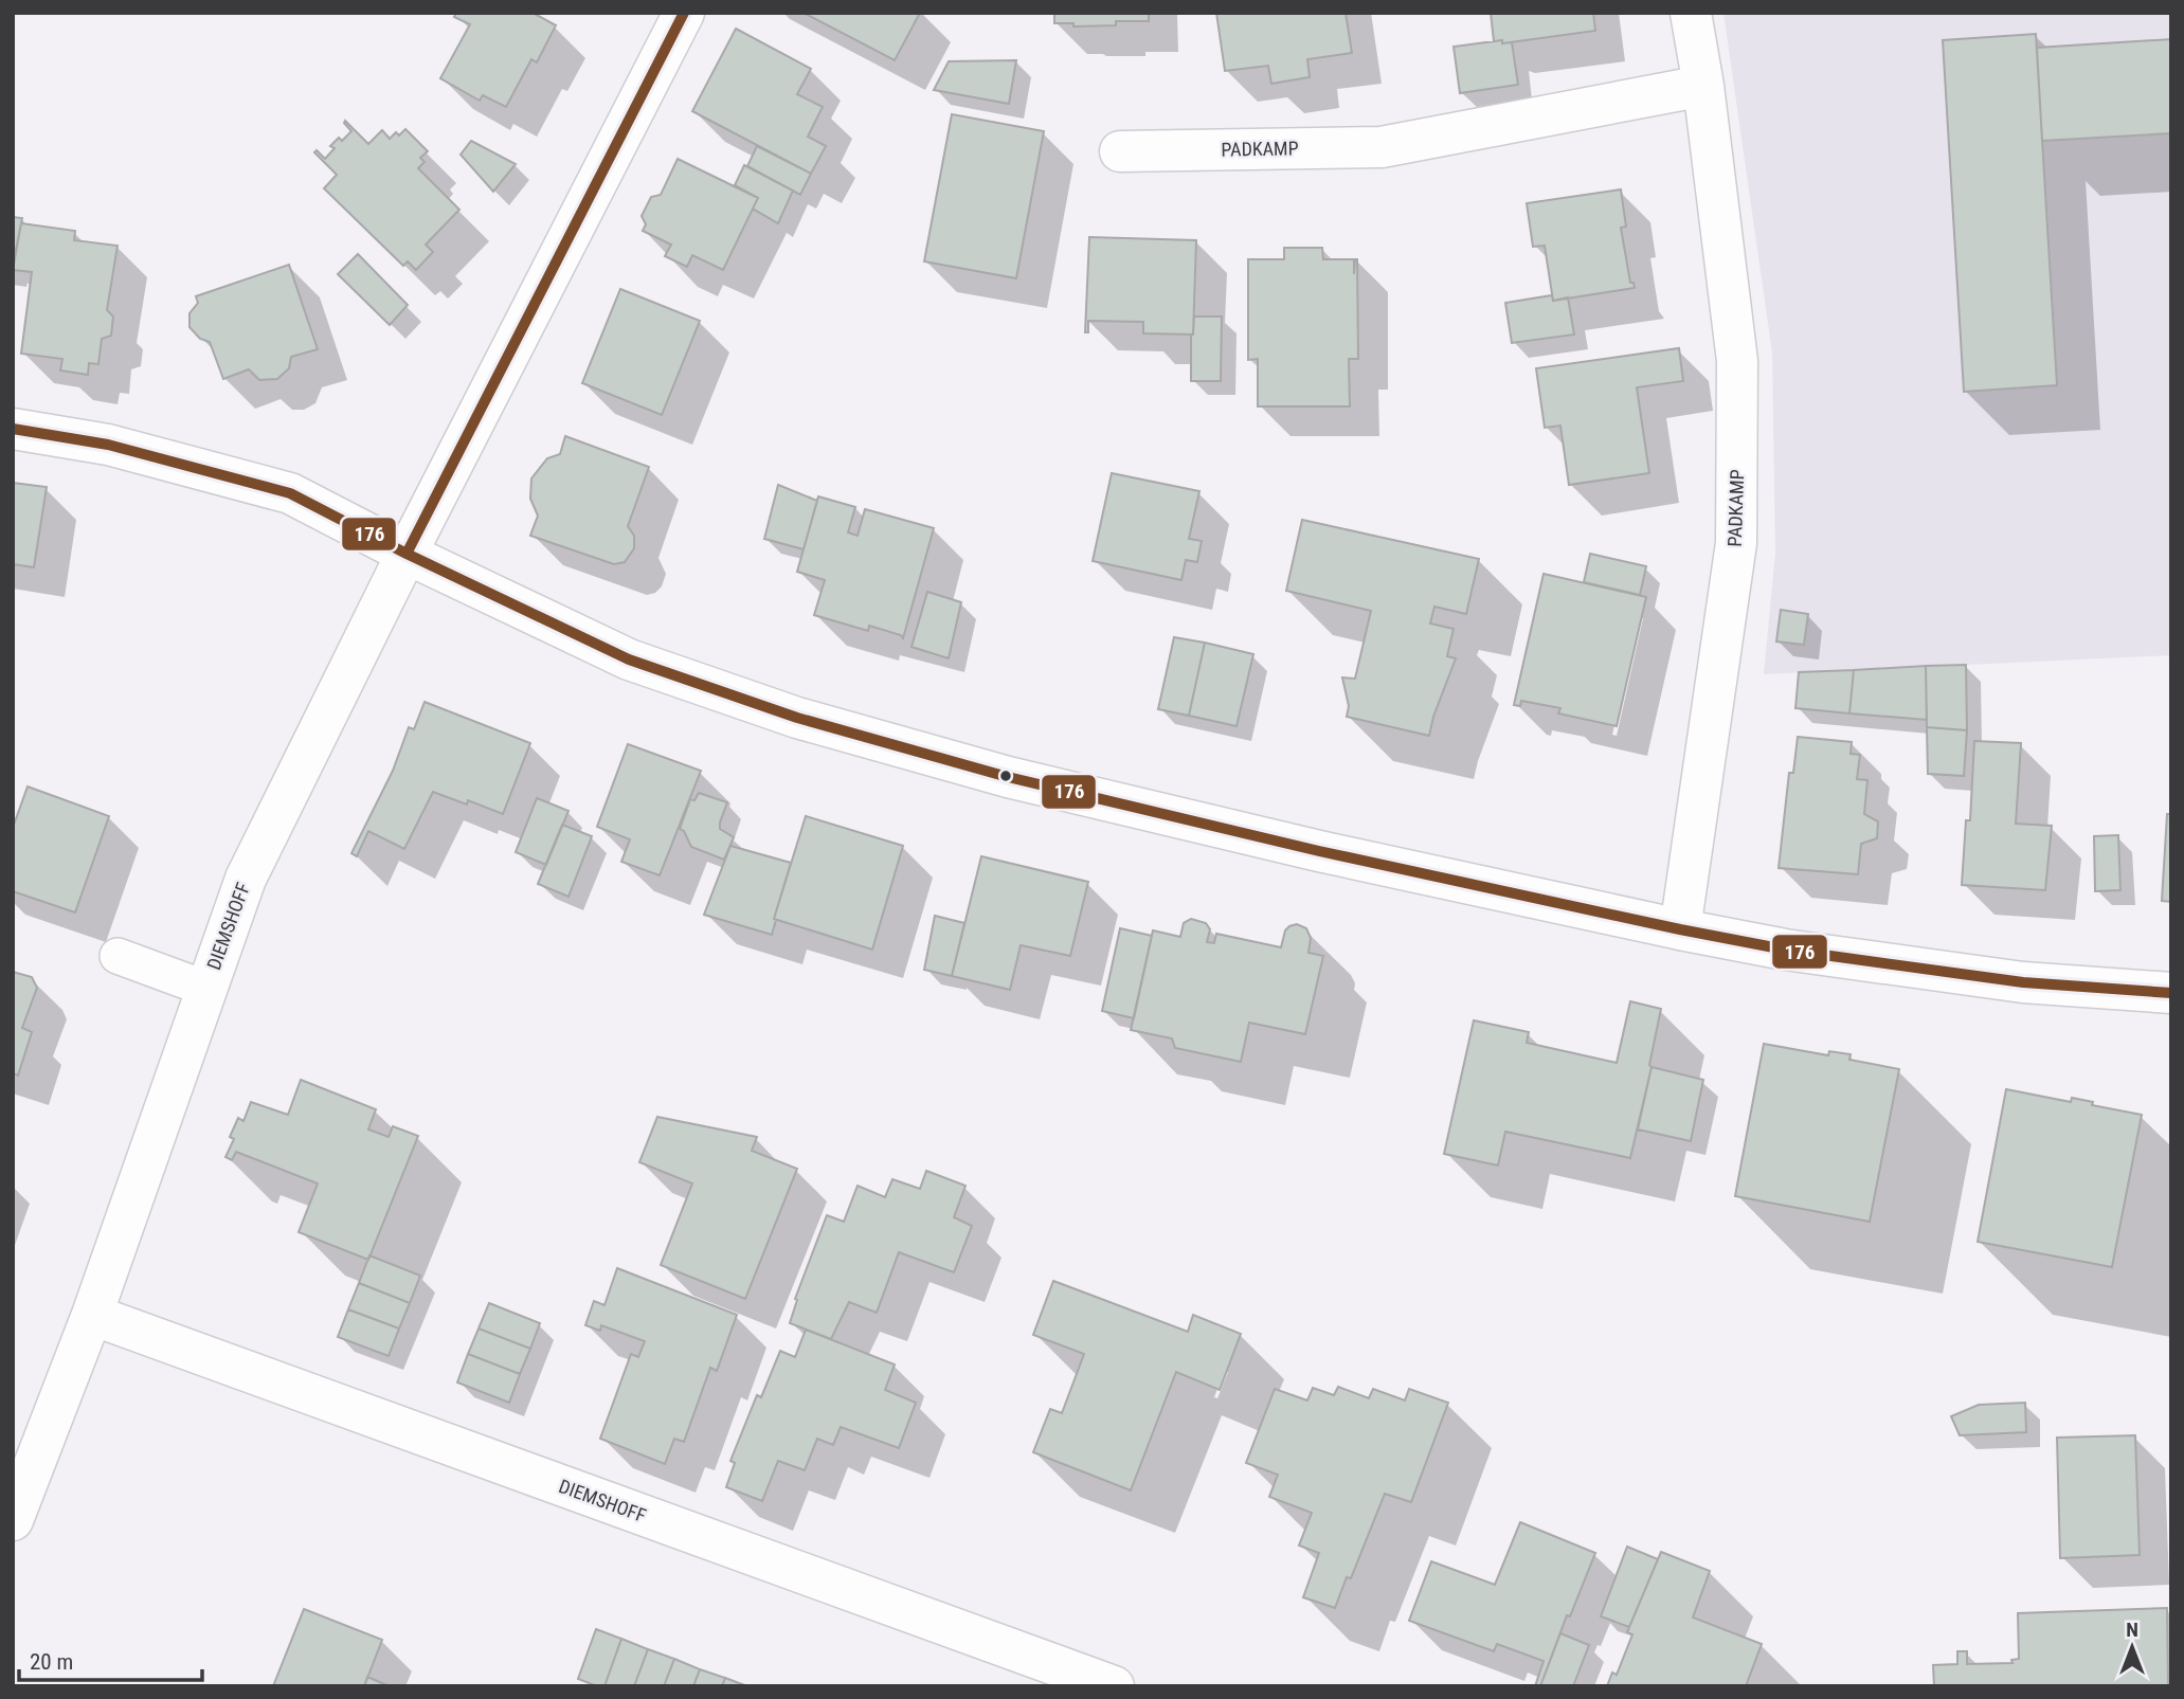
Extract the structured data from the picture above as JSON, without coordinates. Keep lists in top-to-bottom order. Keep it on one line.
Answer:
{"streets":{"street":["PADKAMP","DIEMSHOFF"]},"lines":["transit line 176"],"scale_bar":"20 m","north":"top"}
